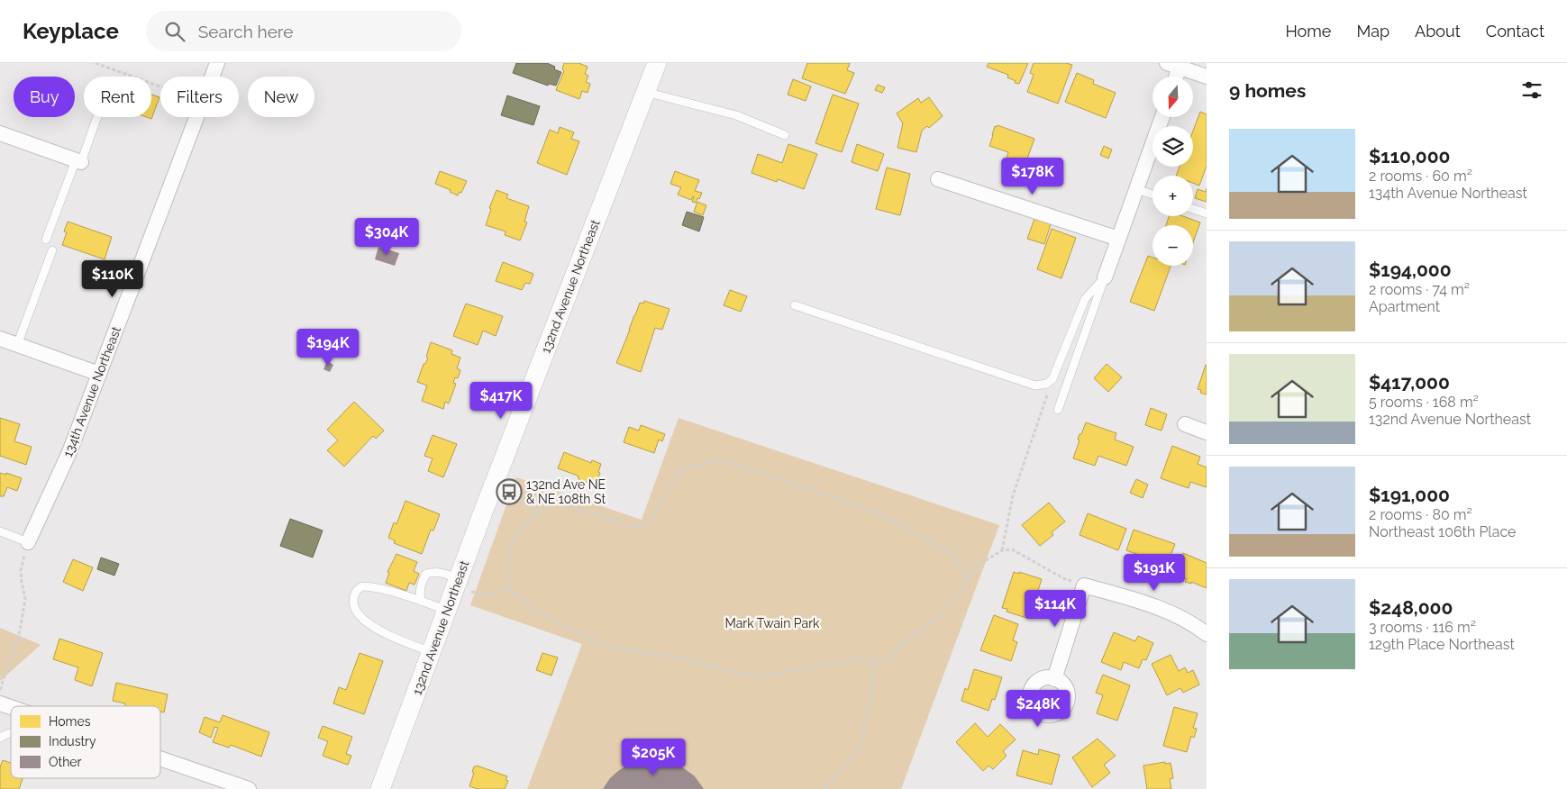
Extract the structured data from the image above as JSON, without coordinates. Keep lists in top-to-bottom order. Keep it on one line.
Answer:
{"streets":{"street":["132nd Avenue Northeast","134th Avenue Northeast"]},"parks":["Mark Twain Park"],"places":{"bus stop":["132nd Ave NE & NE 108th St"]},"legend":["Homes","Industry","Other"],"north":"bottom","page":{"header":"Keyplace","search":"Search here","nav":["Home","Map","About","Contact"],"heading":"9 homes","map_buttons":["+","−"],"chip":["Buy","Rent","Filters","New"],"list":[{"name":"$110,000","note":"2 rooms · 60 m² · 134th Avenue Northeast"},{"name":"$194,000","note":"2 rooms · 74 m² · Apartment"},{"name":"$417,000","note":"5 rooms · 168 m² · 132nd Avenue Northeast"},{"name":"$191,000","note":"2 rooms · 80 m² · Northeast 106th Place"},{"name":"$248,000","note":"3 rooms · 116 m² · 129th Place Northeast"}],"price":["$178K","$304K","$110K","$194K","$417K","$191K","$114K","$248K","$205K"]}}
